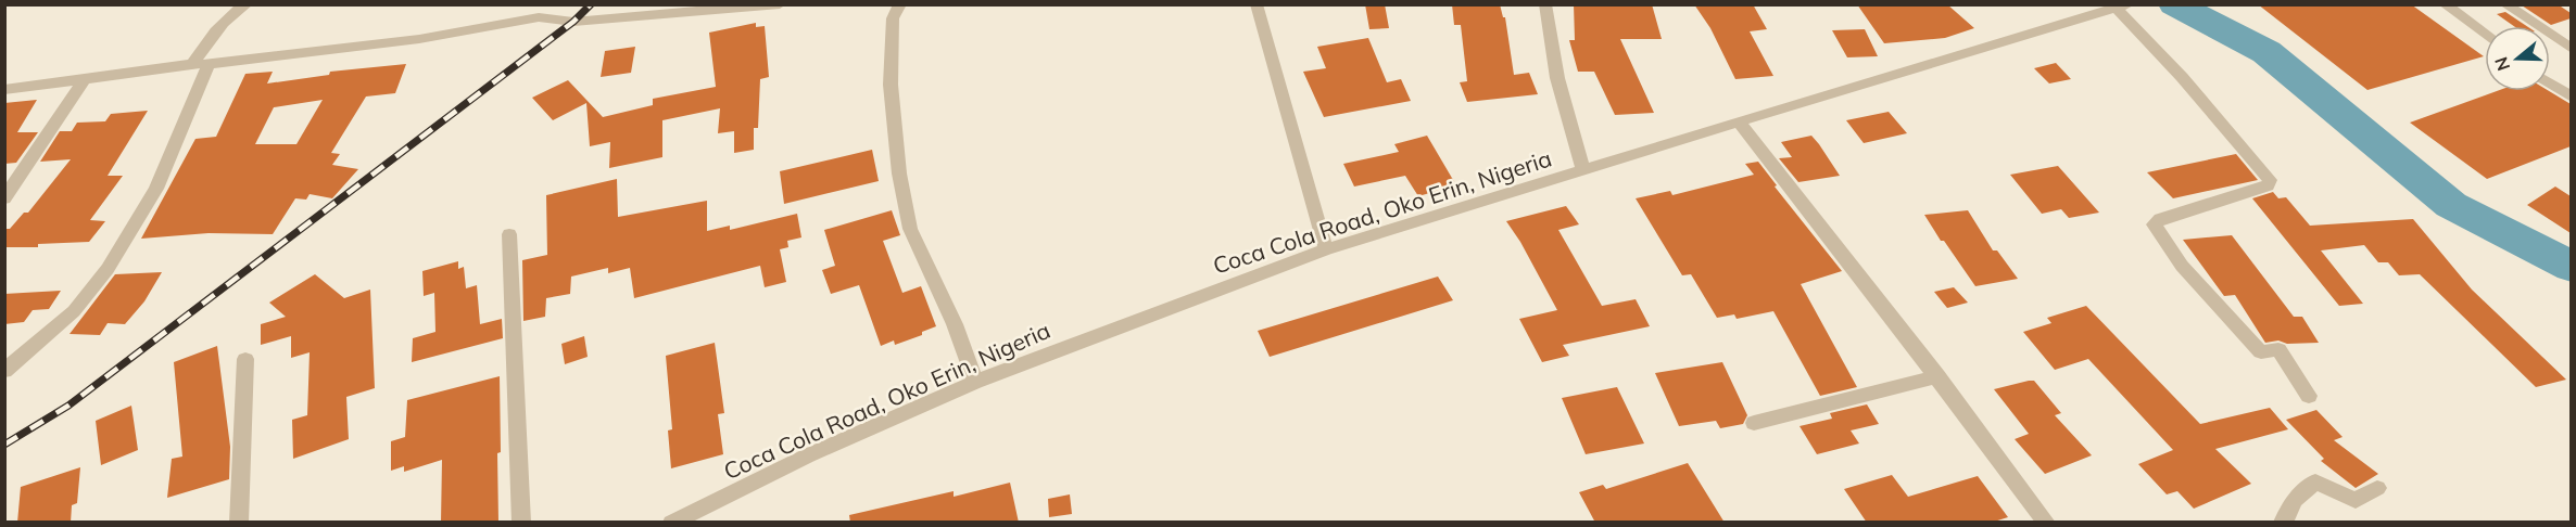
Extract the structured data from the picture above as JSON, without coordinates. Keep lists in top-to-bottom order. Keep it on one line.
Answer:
{"streets":{"street":["Coca Cola Road, Oko Erin, Nigeria"]},"north":"left"}
